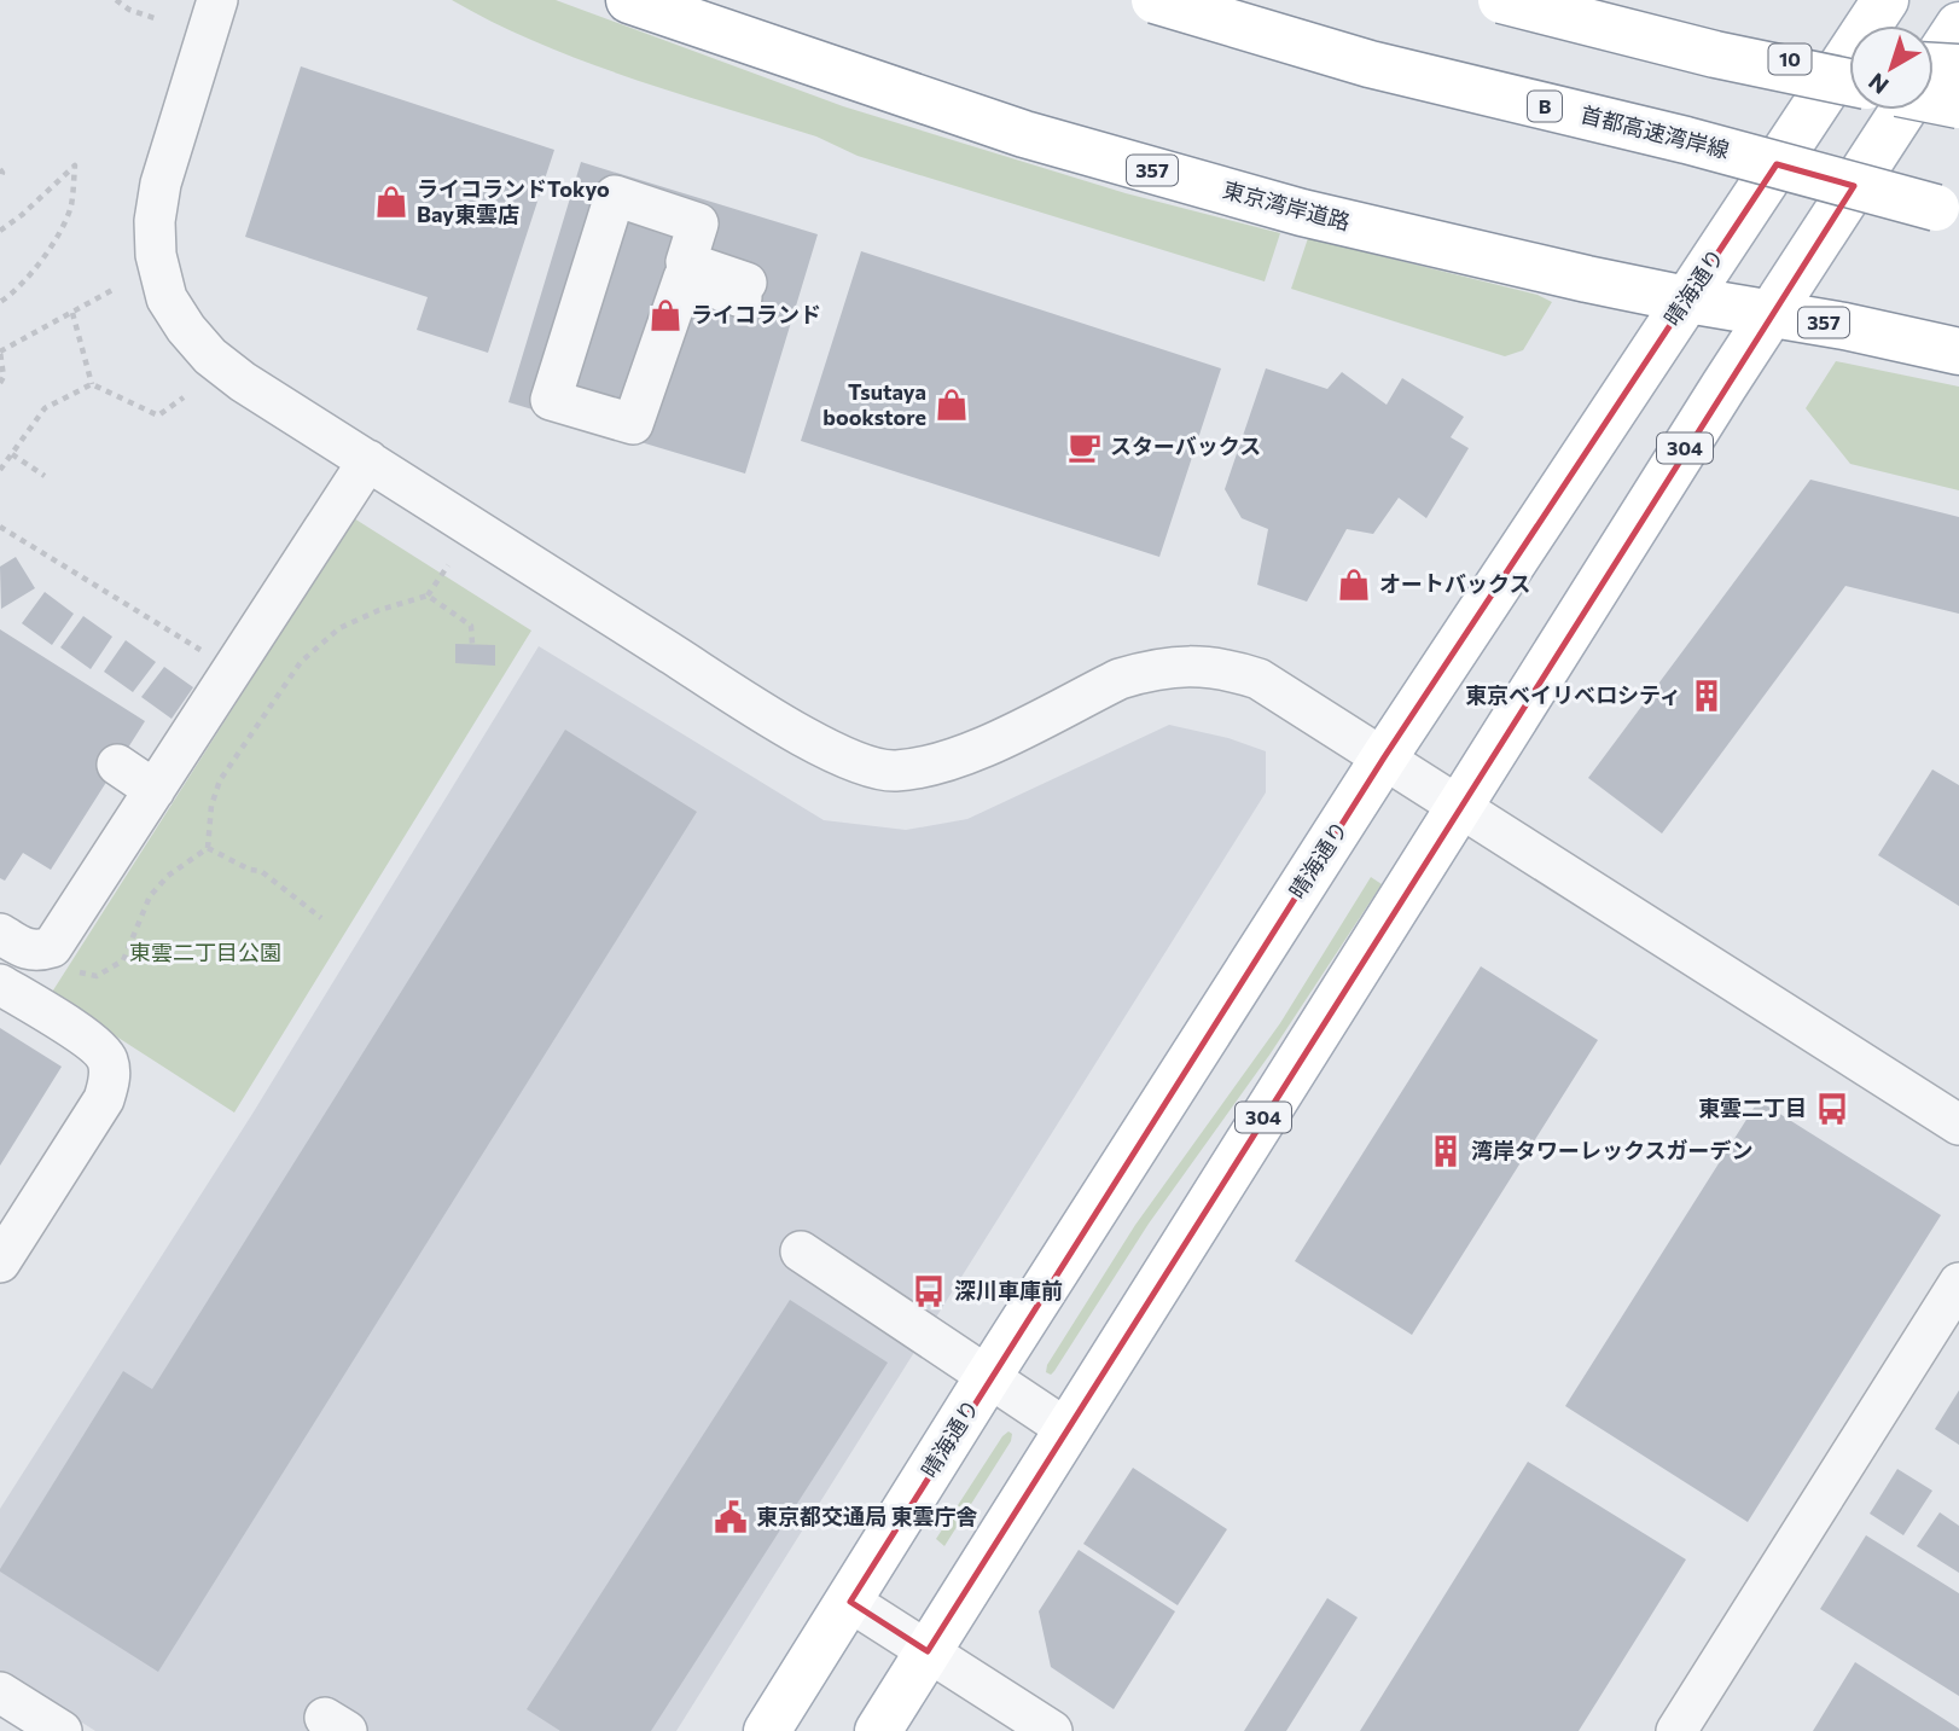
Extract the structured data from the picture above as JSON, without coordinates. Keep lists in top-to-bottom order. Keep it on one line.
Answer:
{"streets":{"main road":["10","B","首都高速湾岸線","357","東京湾岸道路","晴海通り","304"]},"crossings":[["東京湾岸道路","晴海通り"],["東京湾岸道路","304"]],"parks":["東雲二丁目公園"],"places":{"shop":["ライコランドTokyo Bay東雲店","ライコランド","Tsutaya bookstore","オートバックス"],"cafe":["スターバックス"],"building":["東京ベイリベロシティ","湾岸タワーレックスガーデン"],"bus stop":["東雲二丁目","深川車庫前"],"public building":["東京都交通局 東雲庁舎"]},"north":"bottom left"}
